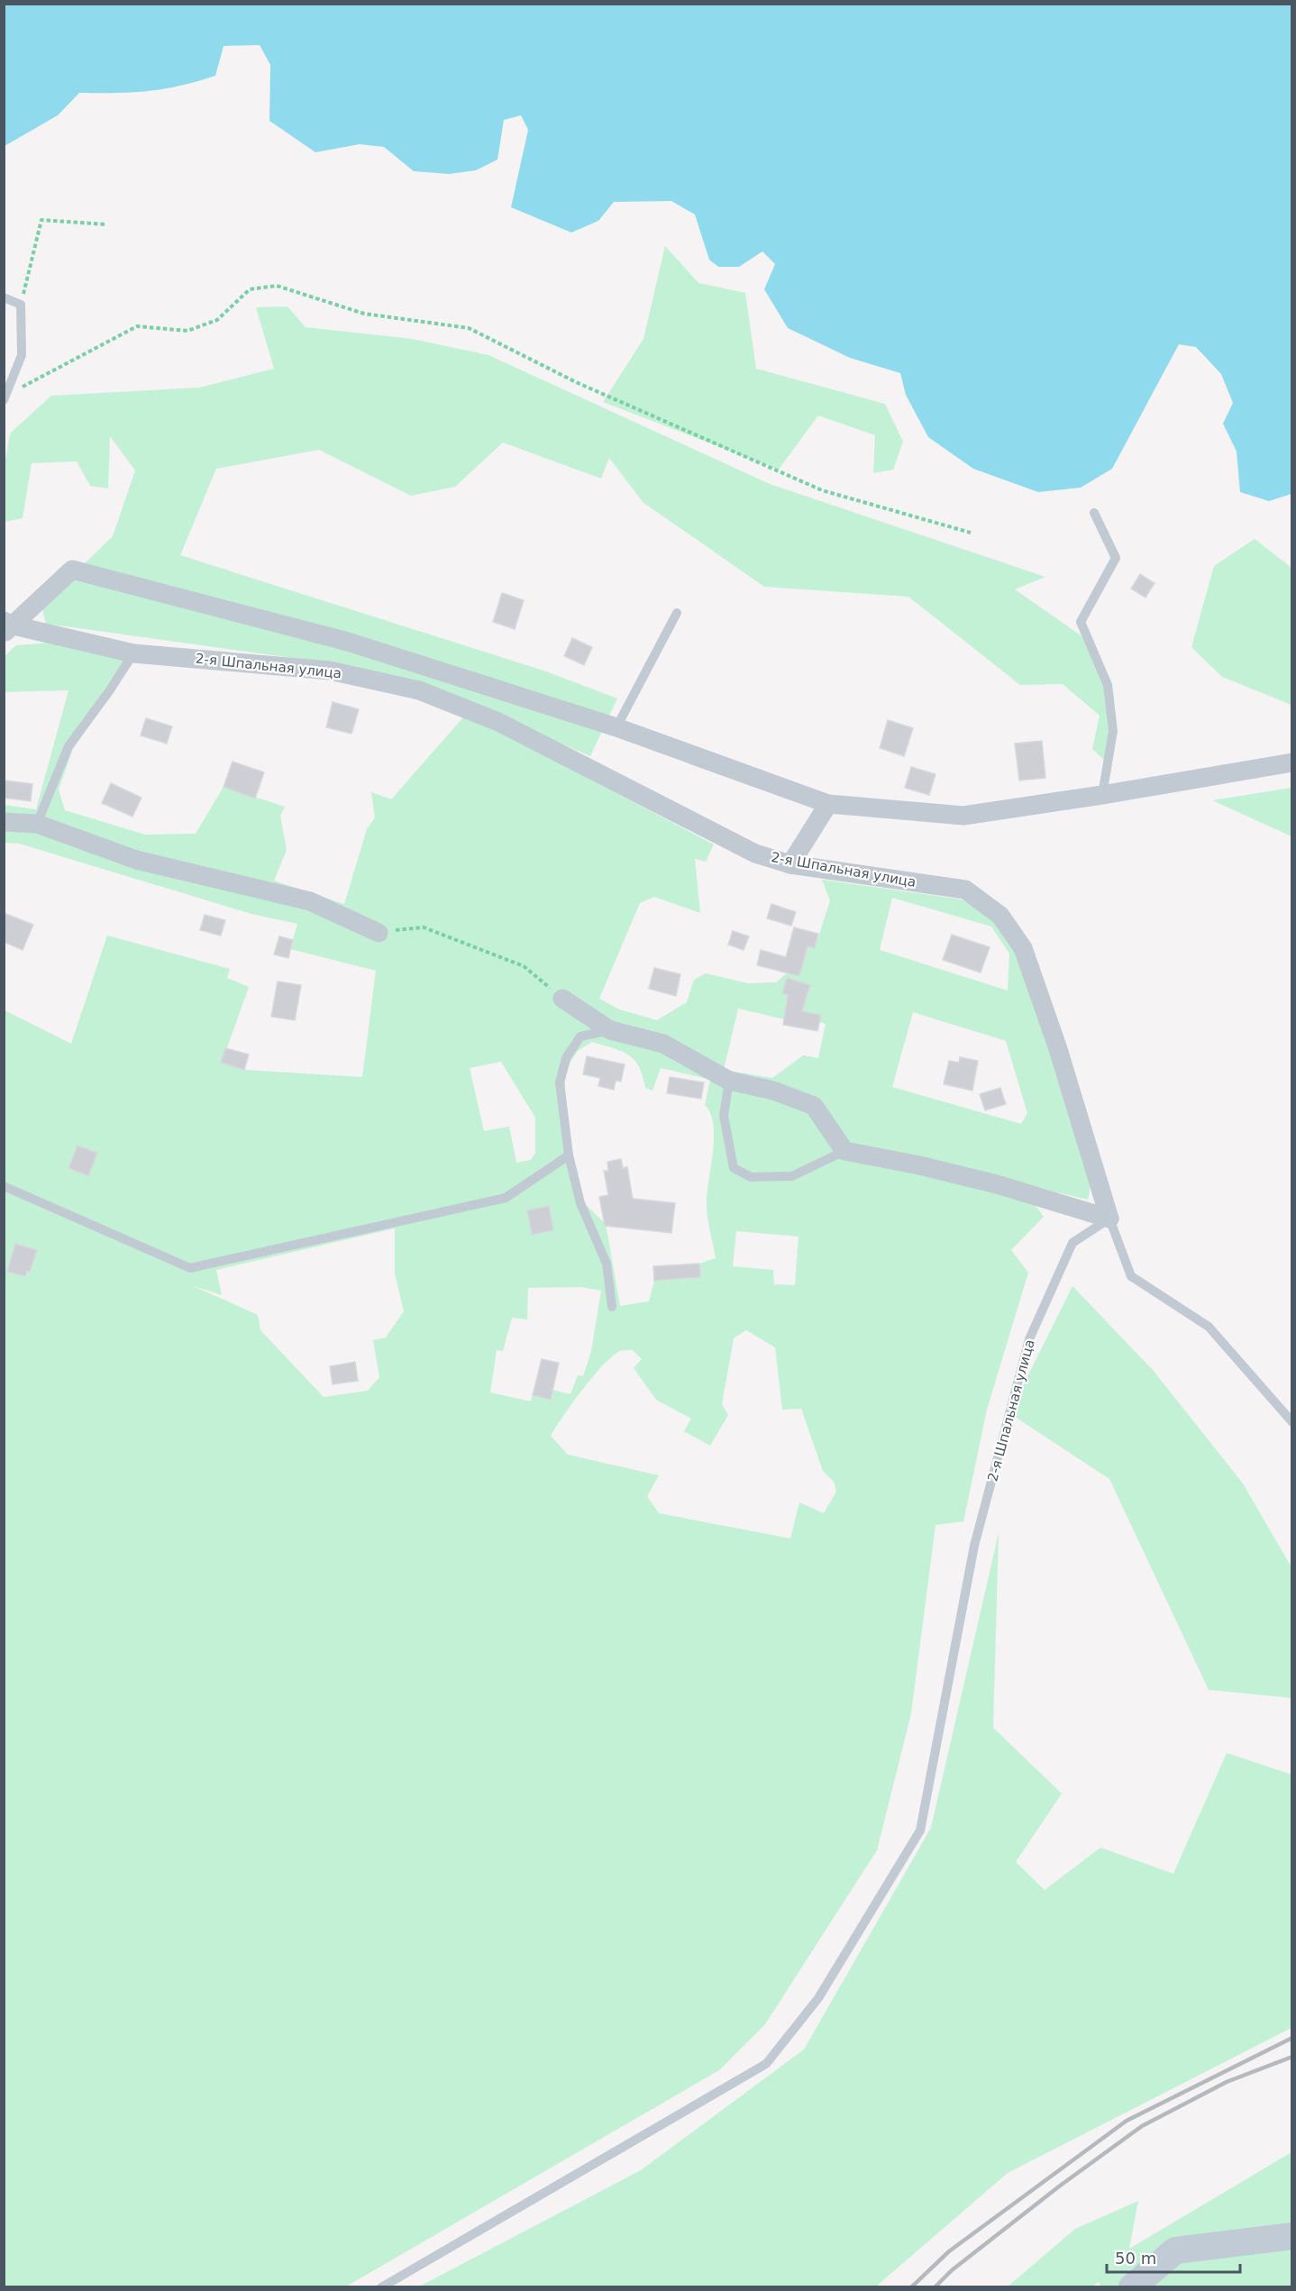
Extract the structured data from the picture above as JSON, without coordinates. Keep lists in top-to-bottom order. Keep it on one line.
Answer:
{"streets":{"street":["2-я Шпальная улица"]},"scale_bar":"50 m"}
